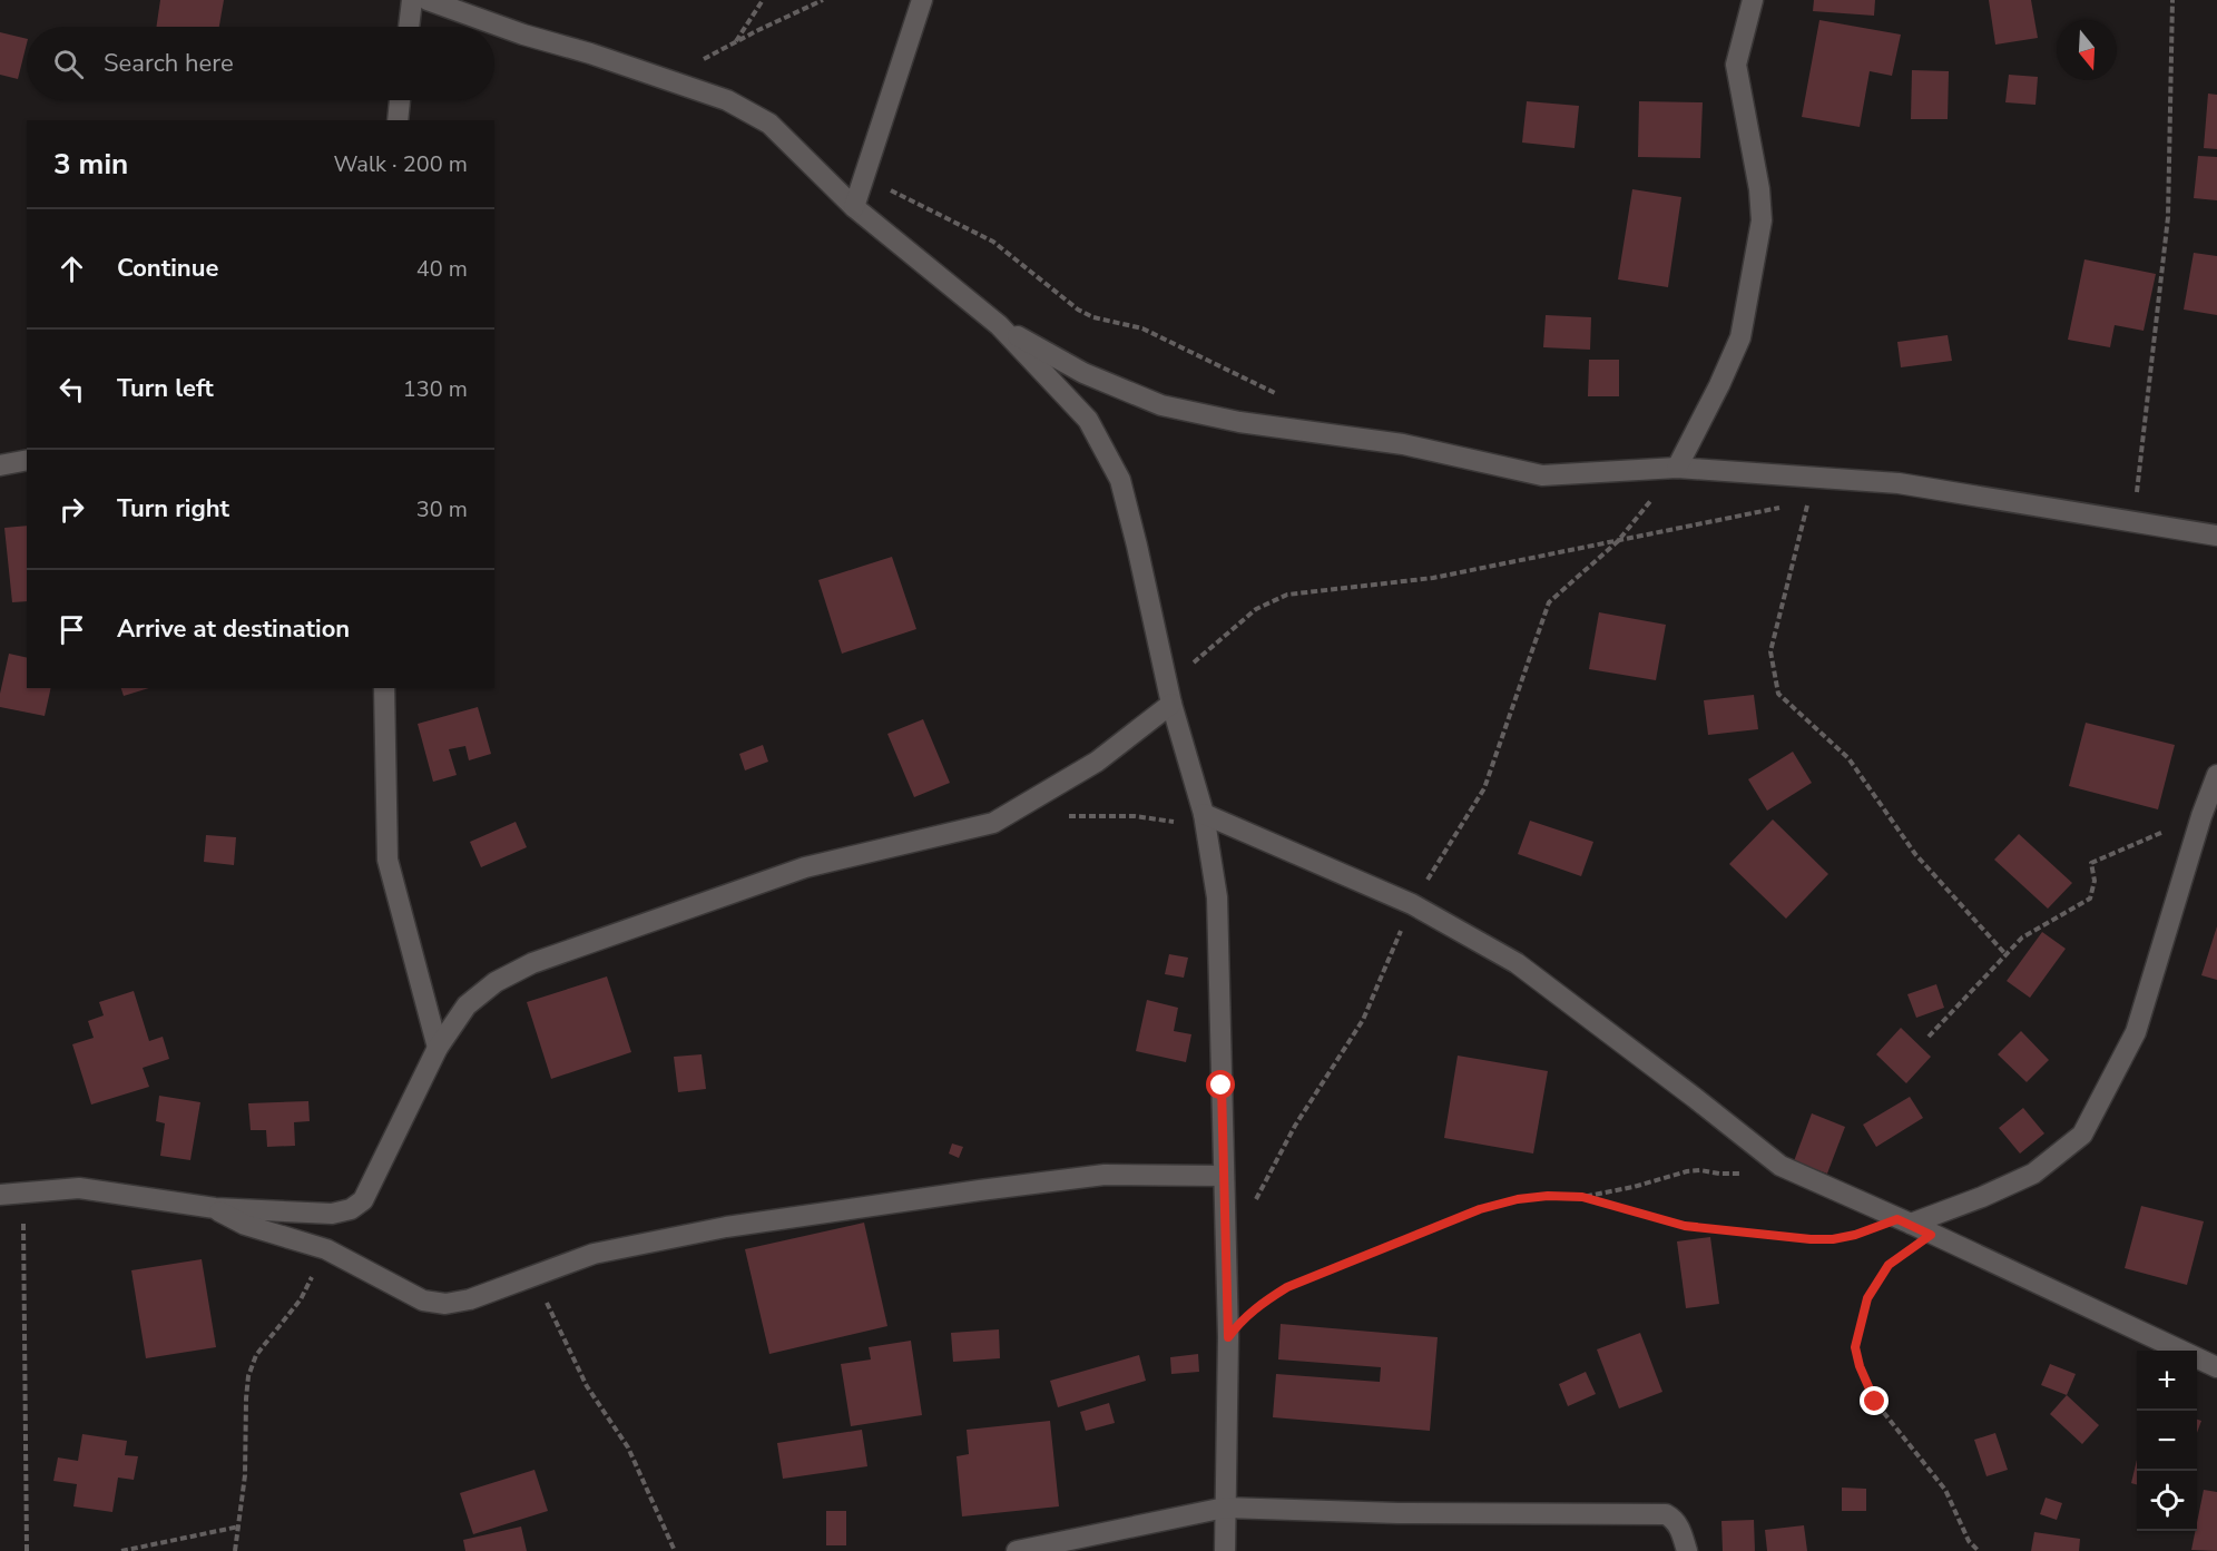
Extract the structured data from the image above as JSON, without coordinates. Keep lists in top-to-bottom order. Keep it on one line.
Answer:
{"north":"bottom","page":{"search":"Search here","heading":["3 min","Walk · 200 m"],"list":[["Continue","40 m"],["Turn left","130 m"],["Turn right","30 m"],"Arrive at destination"],"map_buttons":["+","−"]}}
